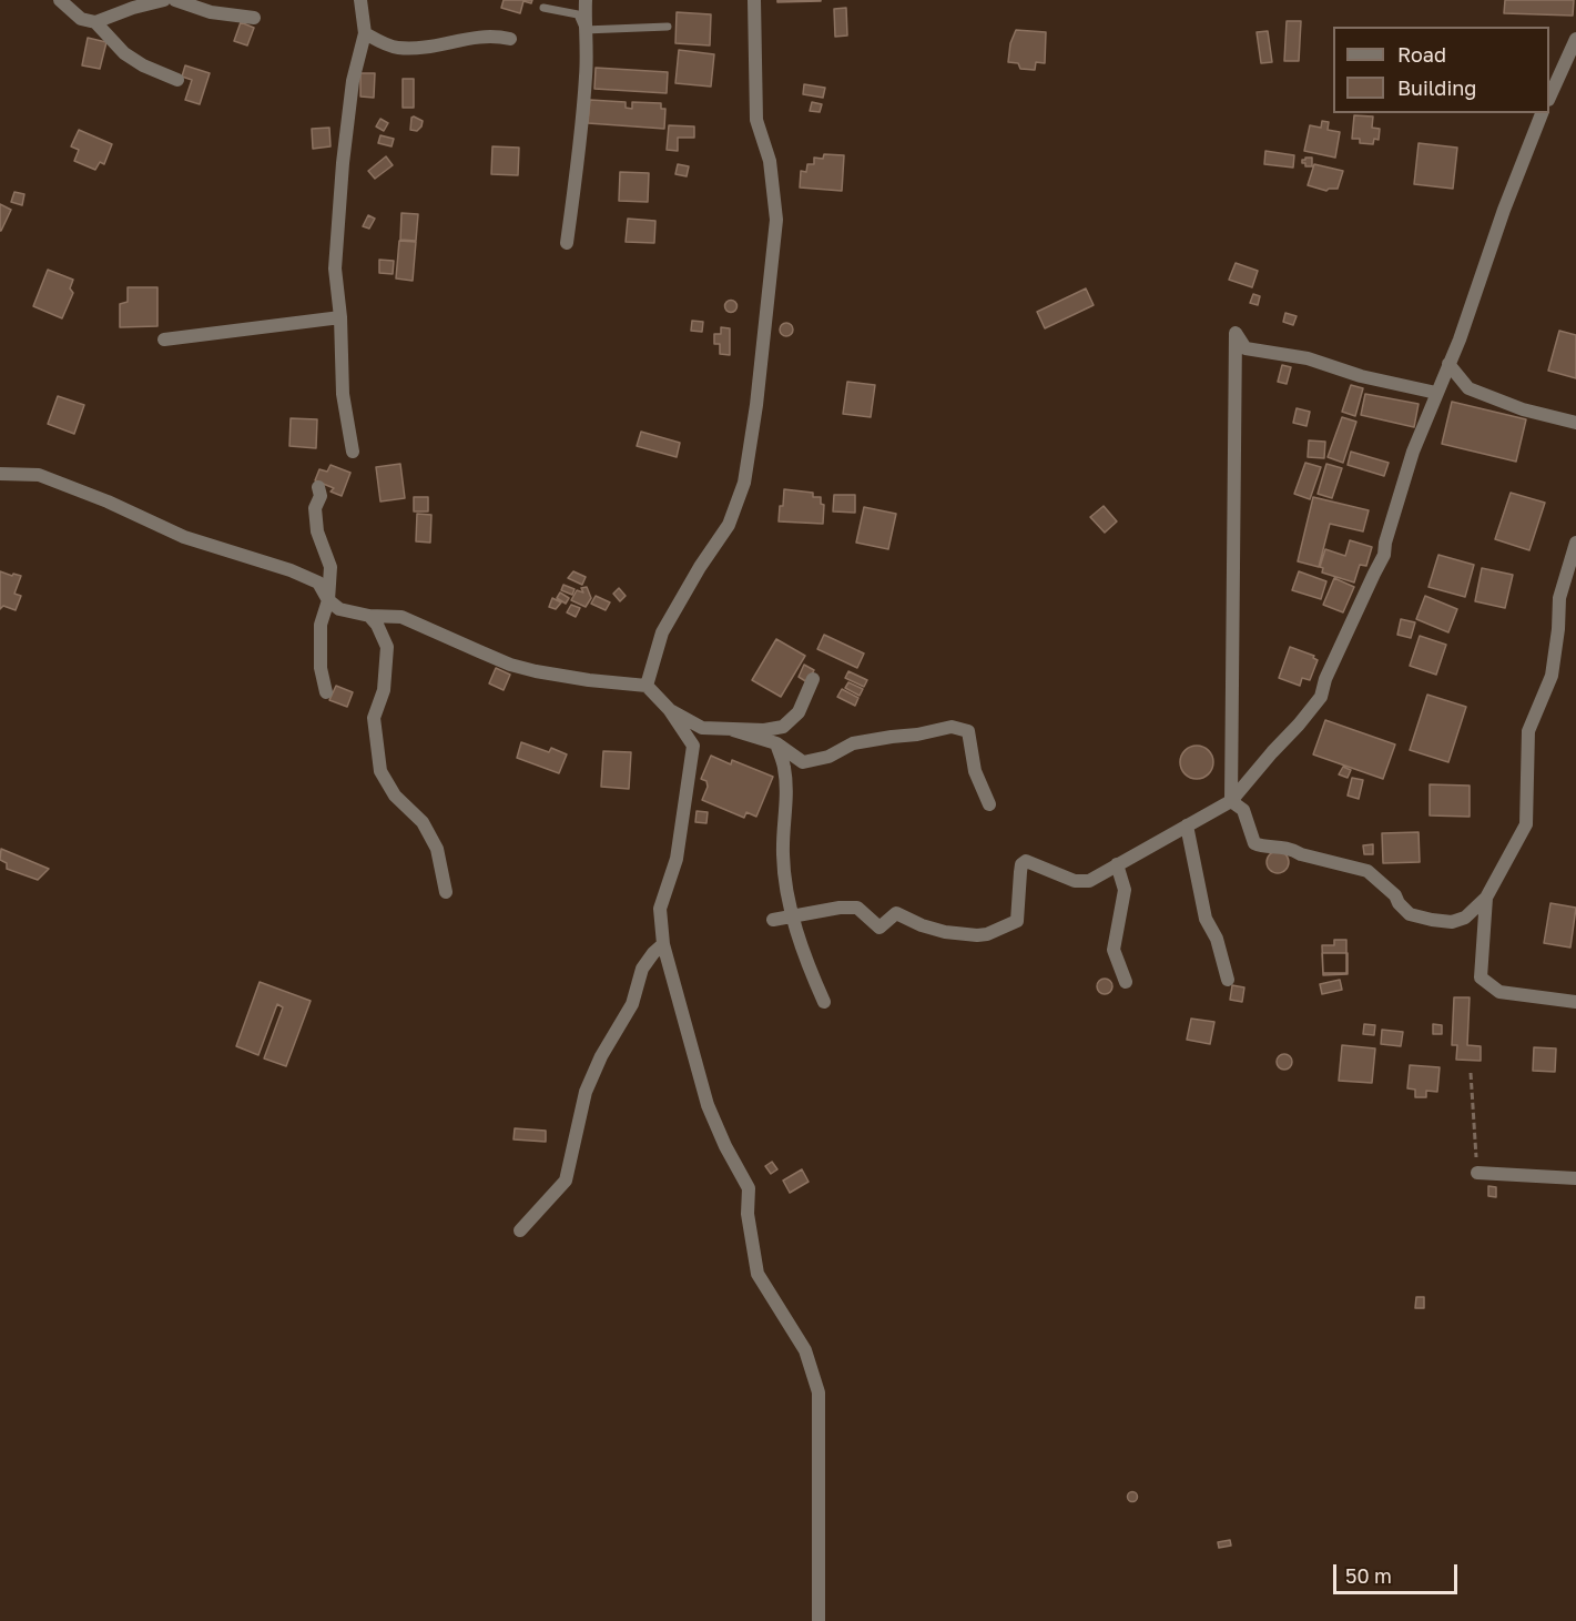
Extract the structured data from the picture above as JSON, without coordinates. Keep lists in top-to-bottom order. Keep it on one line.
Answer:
{"legend":["Road","Building"],"scale_bar":"50 m"}
